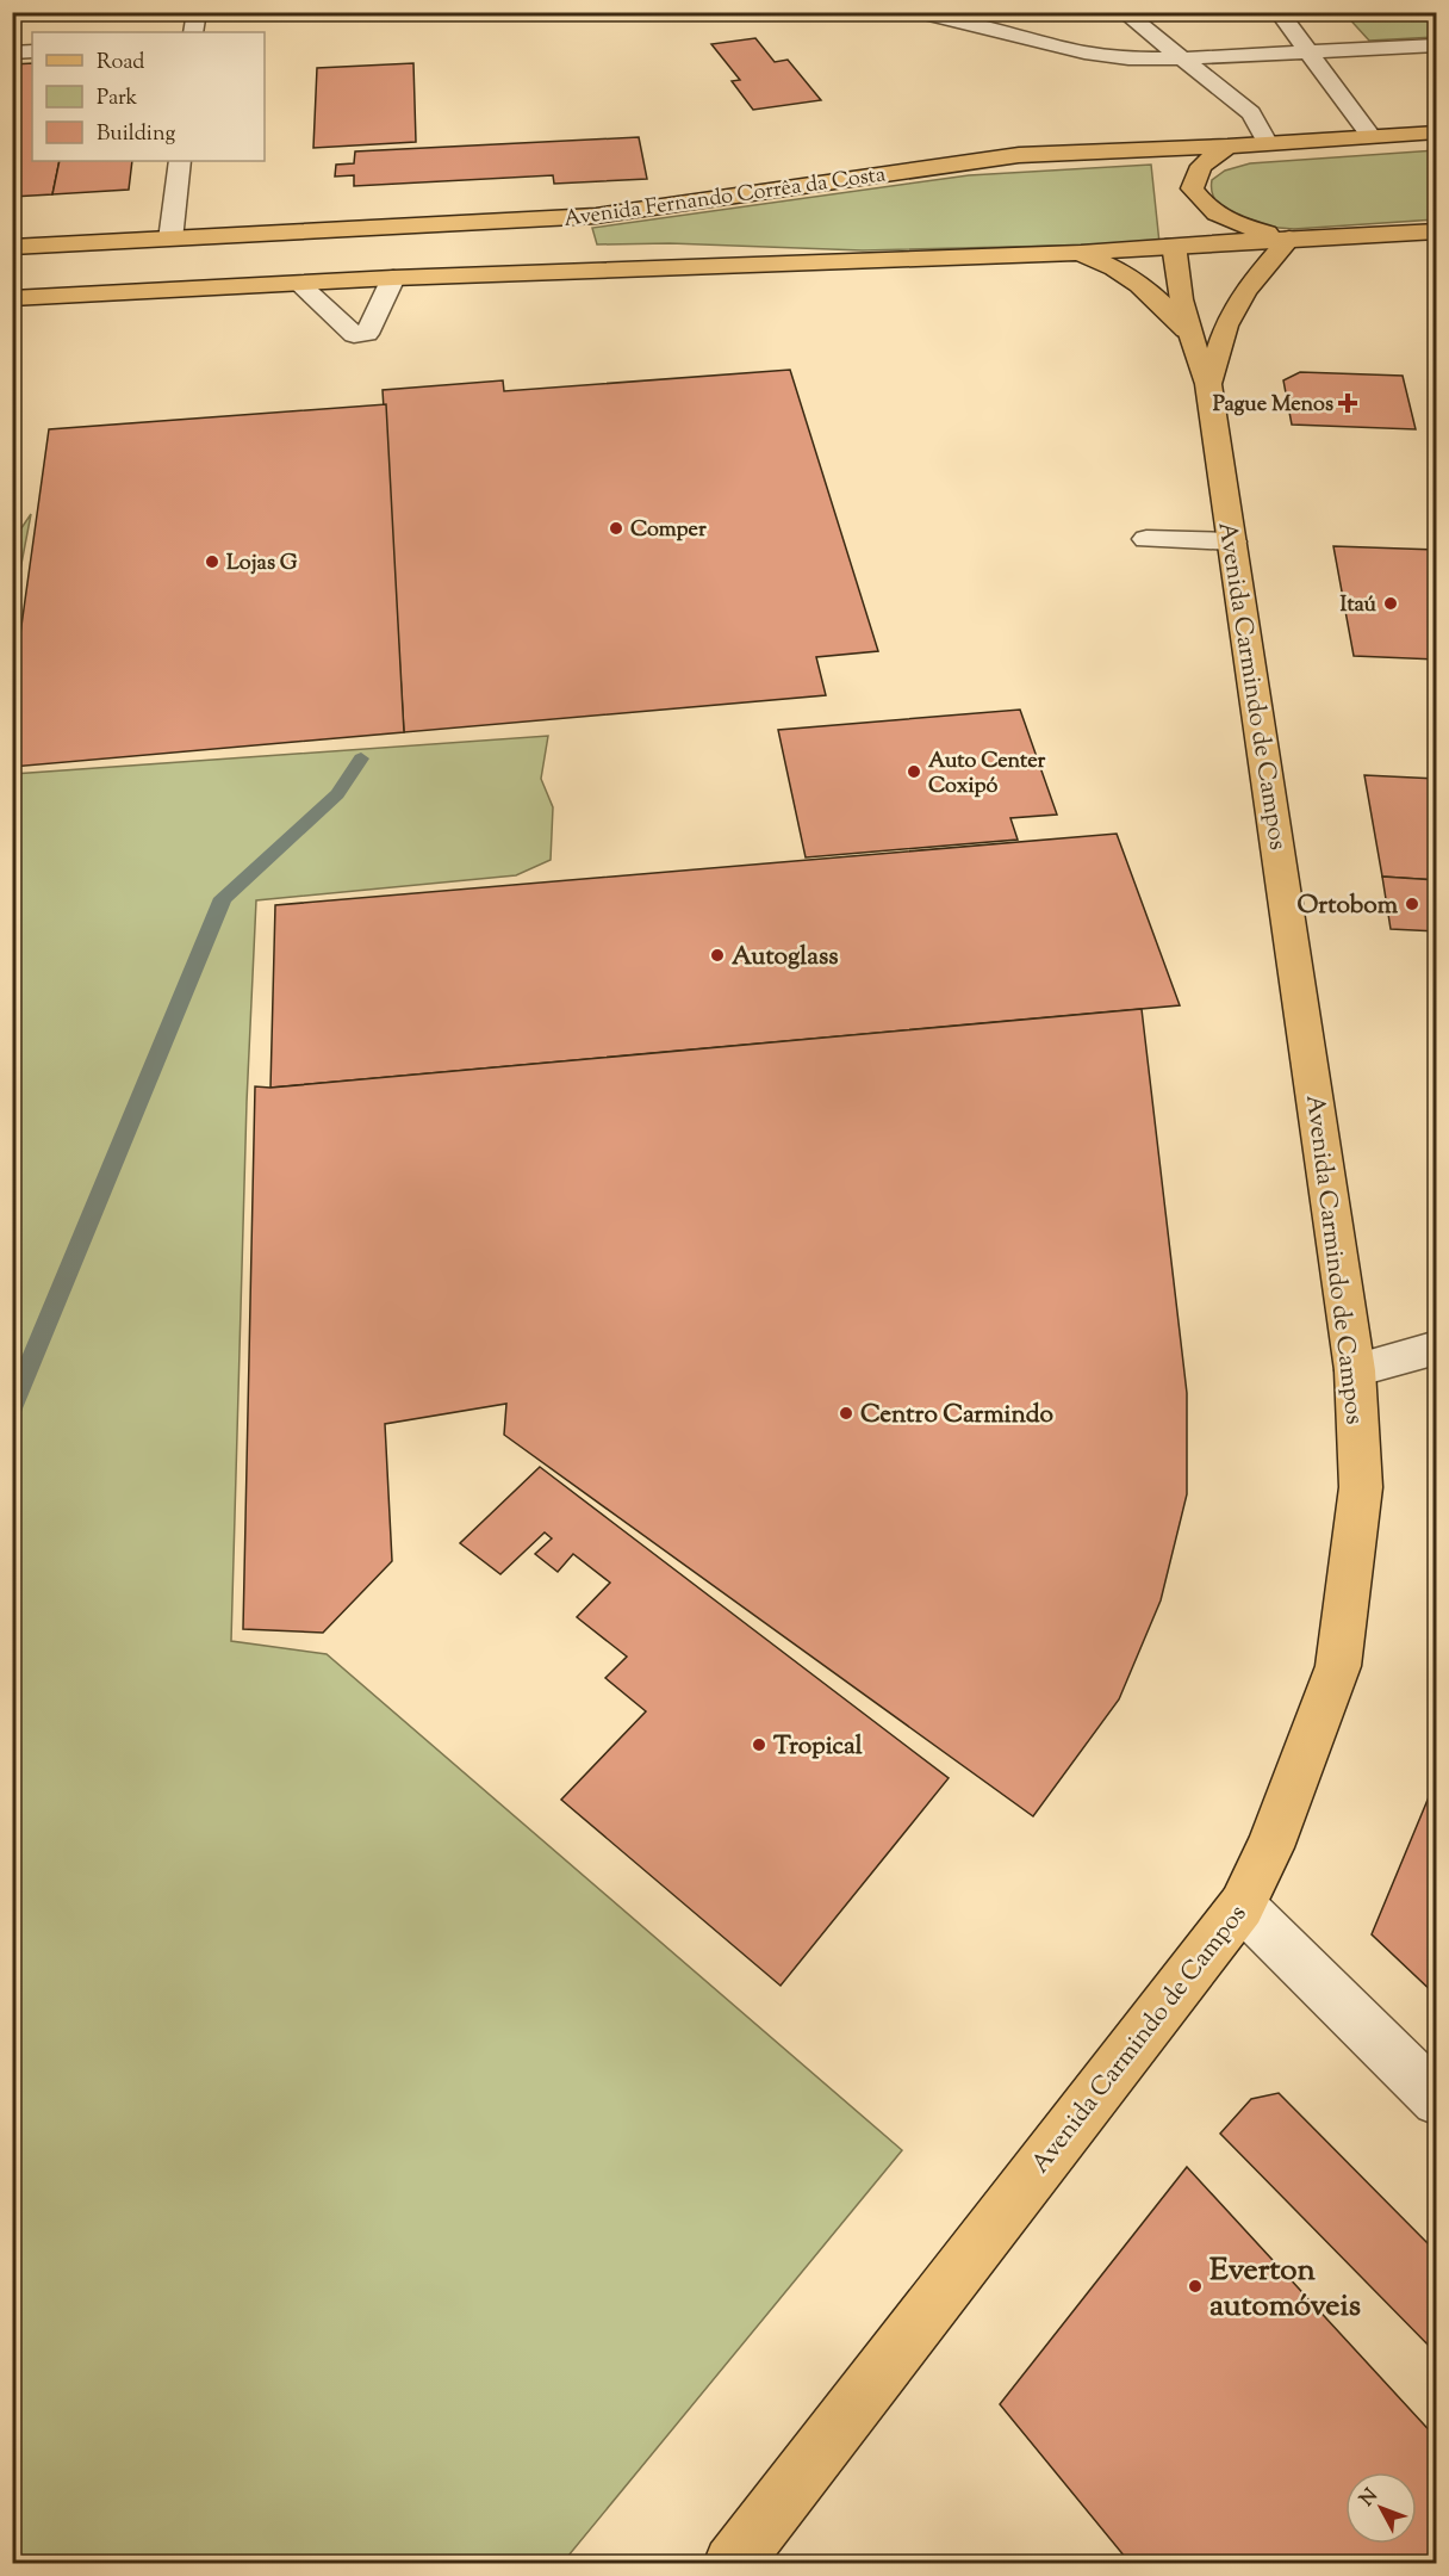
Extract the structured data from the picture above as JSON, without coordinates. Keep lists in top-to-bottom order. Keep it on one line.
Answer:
{"streets":{"main road":["Avenida Fernando Corrêa da Costa","Avenida Carmindo de Campos"]},"places":{"health":["Pague Menos"],"other":["Comper","Lojas G","Itaú","Auto Center Coxipó","Ortobom","Autoglass","Centro Carmindo","Tropical","Everton automóveis"]},"legend":["Road","Park","Building"],"north":"top left"}
